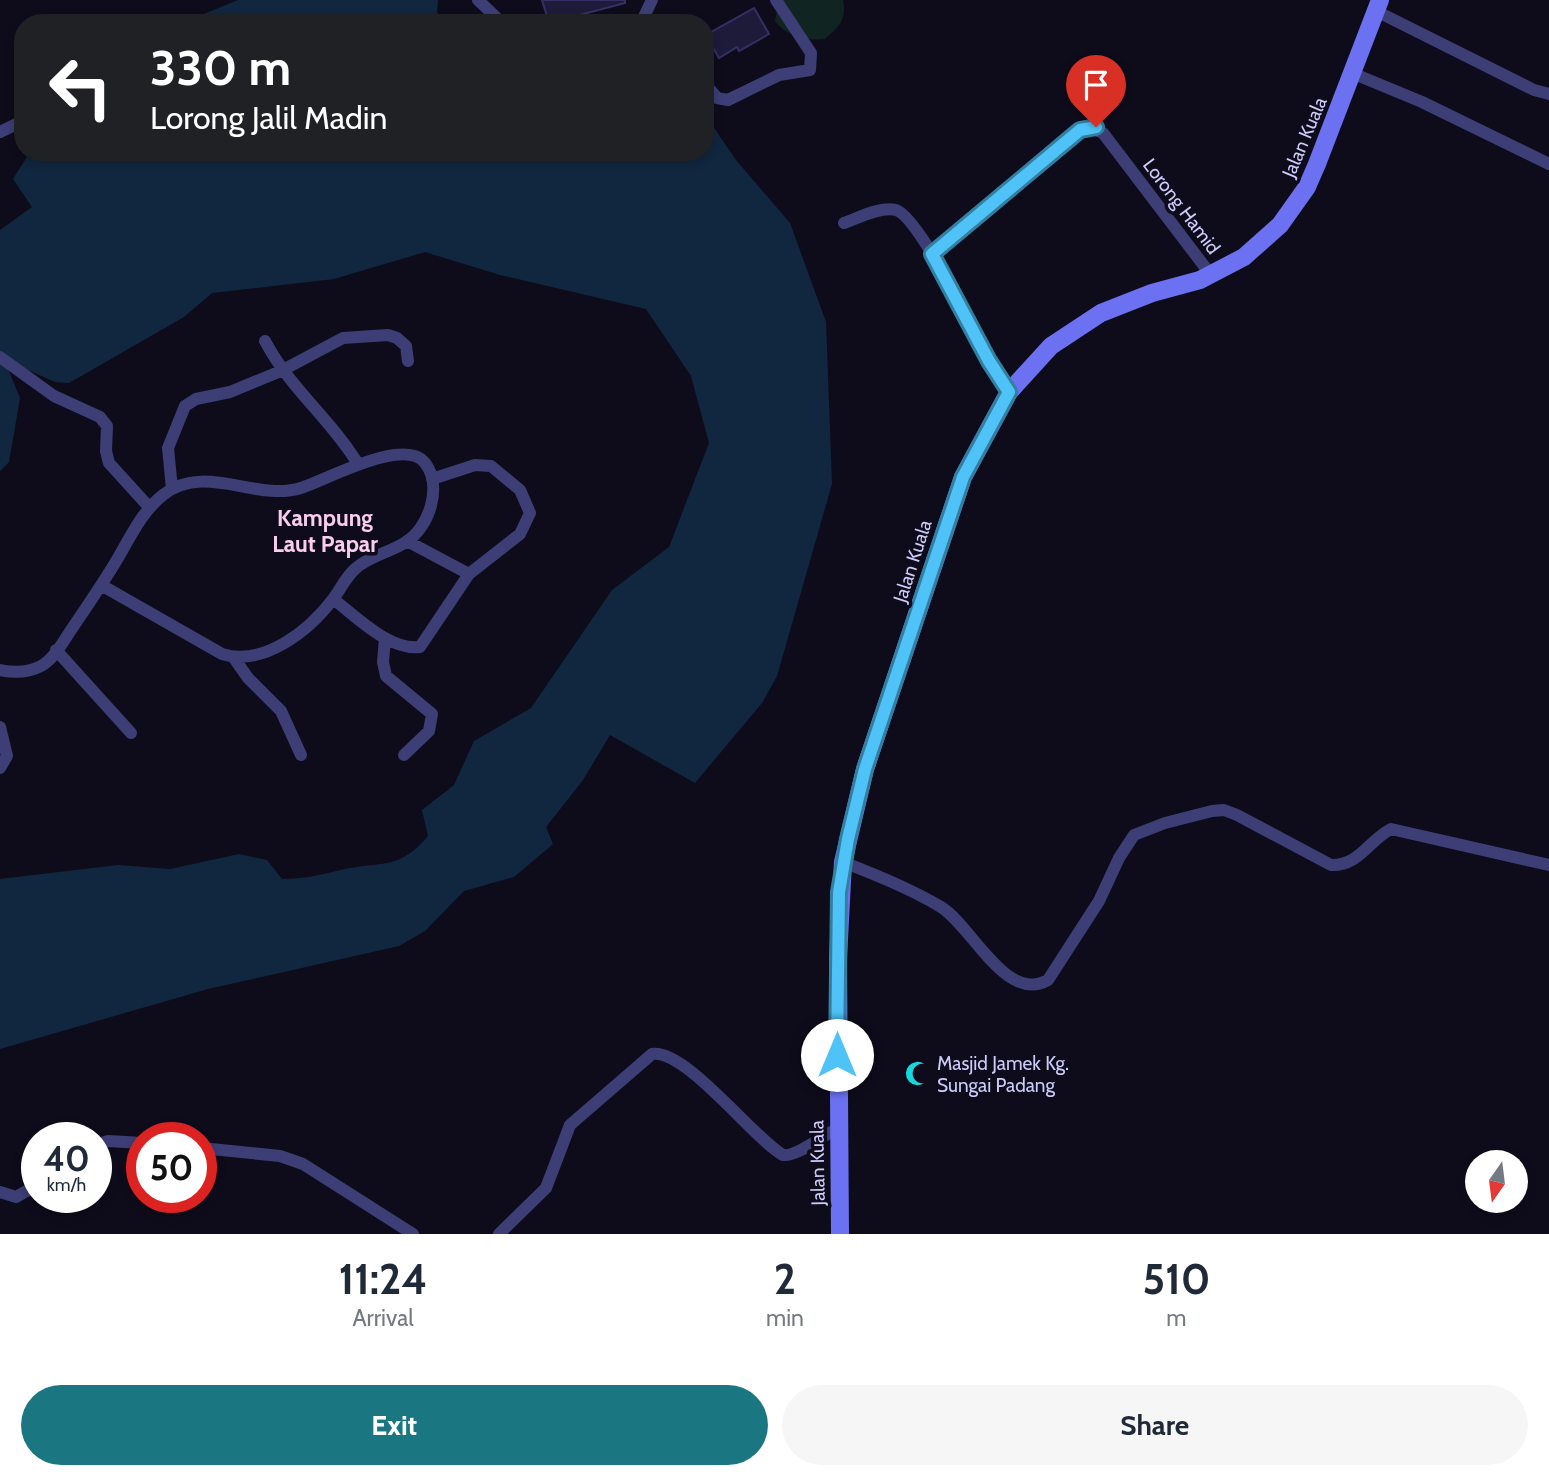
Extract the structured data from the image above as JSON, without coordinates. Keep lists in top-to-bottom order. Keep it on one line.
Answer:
{"streets":{"main road":["Jalan Kuala"],"street":["Lorong Hamid"]},"crossings":[["Jalan Kuala","Lorong Hamid"]],"districts":["Kampung Laut Papar"],"places":{"mosque":["Masjid Jamek Kg. Sungai Padang"]},"north":"bottom","page":{"turn":["330 m","Lorong Jalil Madin"],"speed":"40 km/h","limit":"50","eta":["11:24","Arrival","2","min","510","m"],"buttons":["Exit","Share"]}}
